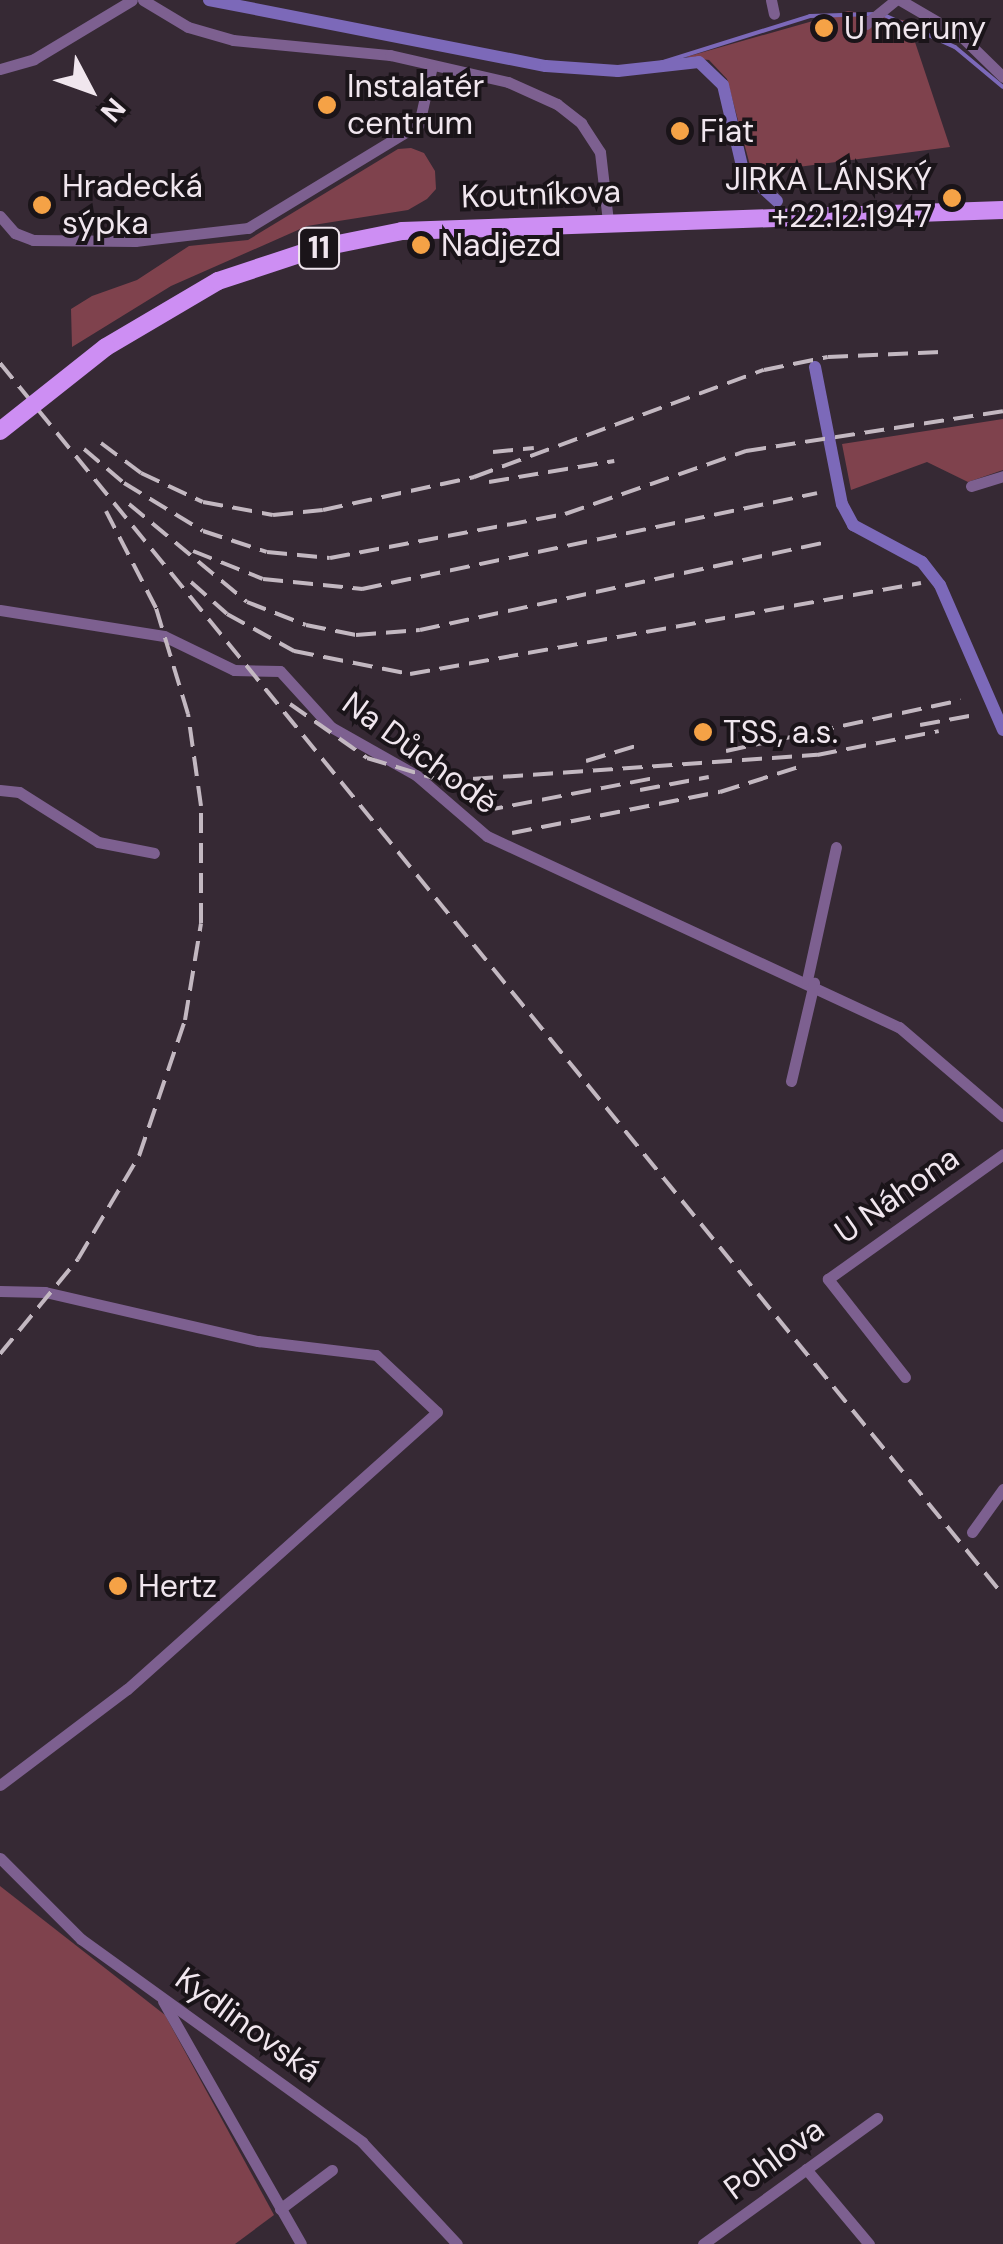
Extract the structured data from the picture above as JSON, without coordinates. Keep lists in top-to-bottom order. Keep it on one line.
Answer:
{"streets":{"main road":["Koutníkova","11"],"street":["Na Důchodě","U Náhona","Kydlinovská","Pohlova"]},"places":["U meruny","Instalatér centrum","Fiat","JIRKA LÁNSKÝ +22.12.1947","Hradecká sýpka","Nadjezd","TSS, a.s.","Hertz"],"north":"bottom right"}
